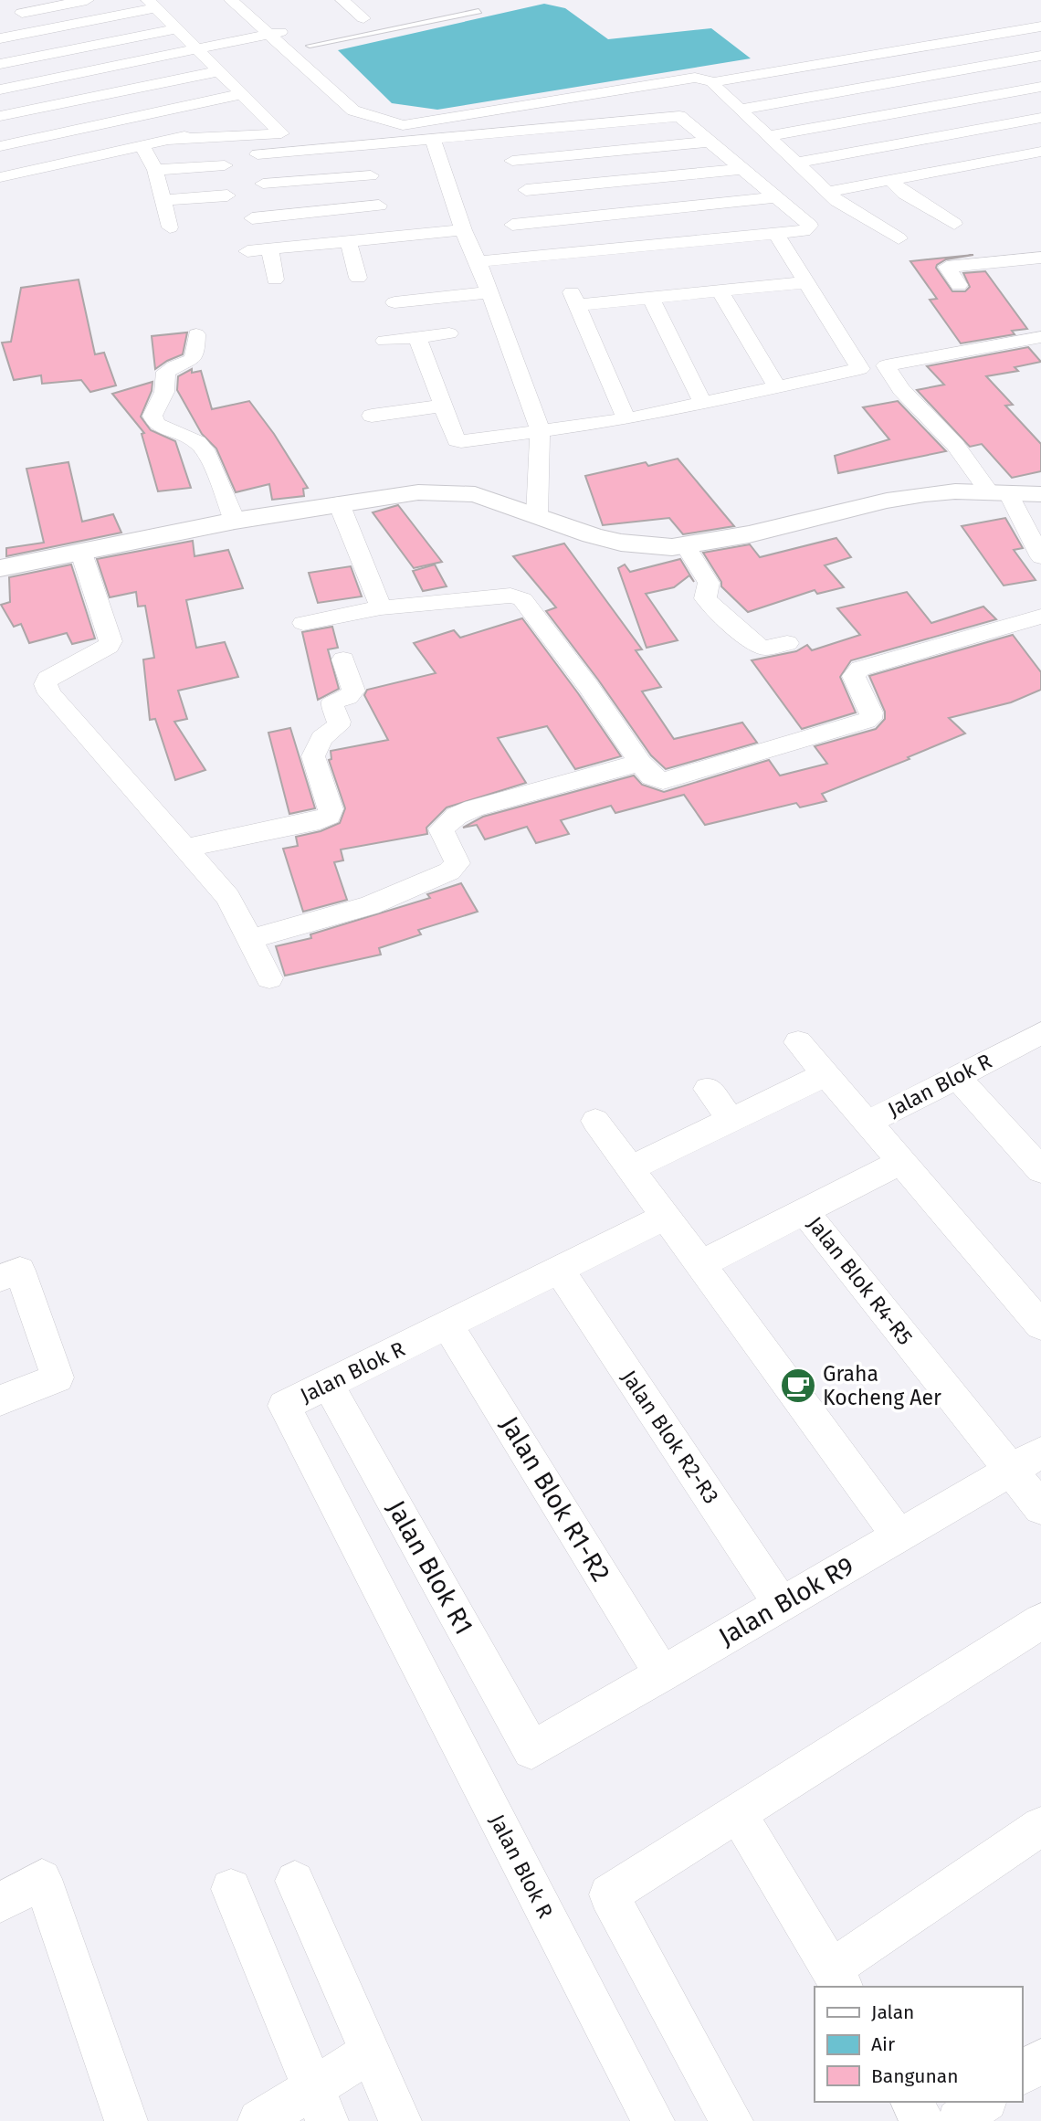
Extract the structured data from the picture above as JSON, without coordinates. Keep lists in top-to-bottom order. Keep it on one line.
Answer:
{"streets":{"street":["Jalan Blok R","Jalan Blok R4-R5","Jalan Blok R2-R3","Jalan Blok R1-R2","Jalan Blok R1","Jalan Blok R9"]},"crossings":[["Jalan Blok R","Jalan Blok R2-R3"],["Jalan Blok R","Jalan Blok R1-R2"],["Jalan Blok R","Jalan Blok R1"],["Jalan Blok R4-R5","Jalan Blok R9"],["Jalan Blok R2-R3","Jalan Blok R9"],["Jalan Blok R1-R2","Jalan Blok R9"],["Jalan Blok R1","Jalan Blok R9"]],"places":{"cafe":["Graha Kocheng Aer"]},"legend":["Jalan","Air","Bangunan"]}
